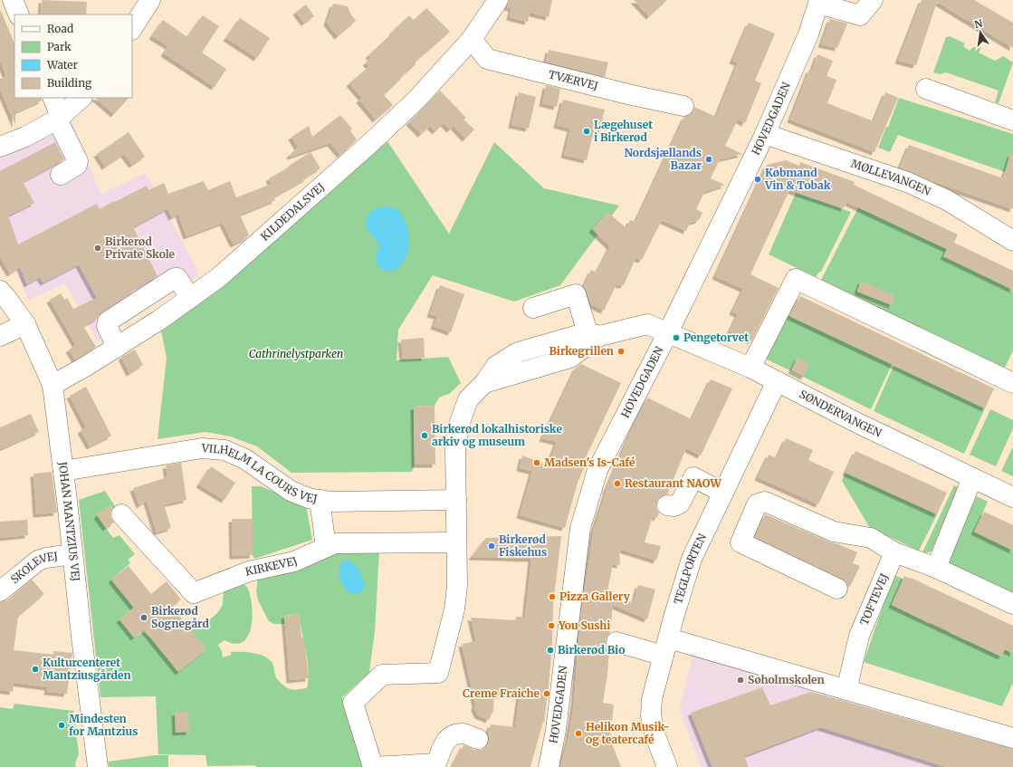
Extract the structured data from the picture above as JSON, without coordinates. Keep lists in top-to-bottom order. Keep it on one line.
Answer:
{"streets":{"street":["TVÆRVEJ","HOVEDGADEN","MØLLEVANGEN","KILDEDALSVEJ","SØNDERVANGEN","VILHELM LA COURS VEJ","JOHAN MANTZIUS VEJ","KIRKEVEJ","TEGLPORTEN","SKOLEVEJ","TOFTEVEJ"]},"crossings":[["TVÆRVEJ","KILDEDALSVEJ"],["HOVEDGADEN","MØLLEVANGEN"],["HOVEDGADEN","SØNDERVANGEN"],["KILDEDALSVEJ","JOHAN MANTZIUS VEJ"],["SØNDERVANGEN","TEGLPORTEN"],["VILHELM LA COURS VEJ","JOHAN MANTZIUS VEJ"],["JOHAN MANTZIUS VEJ","SKOLEVEJ"]],"parks":["Cathrinelystparken"],"places":["Lægehuset i Birkerød","Nordsjællands Bazar","Købmand Vin & Tobak","Birkerød Private Skole","Pengetorvet","Birkegrillen","Birkerød lokalhistoriske arkiv og museum","Madsen's Is-Café","Restaurant NAOW","Birkerød Fiskehus","Pizza Gallery","Birkerød Sognegård","You Sushi","Birkerød Bio","Kulturcenteret Mantziusgården","Søholmskolen","Creme Fraiche","Mindesten for Mantzius","Helikon Musik- og teatercafé"],"legend":["Road","Park","Water","Building"],"north":"top"}
